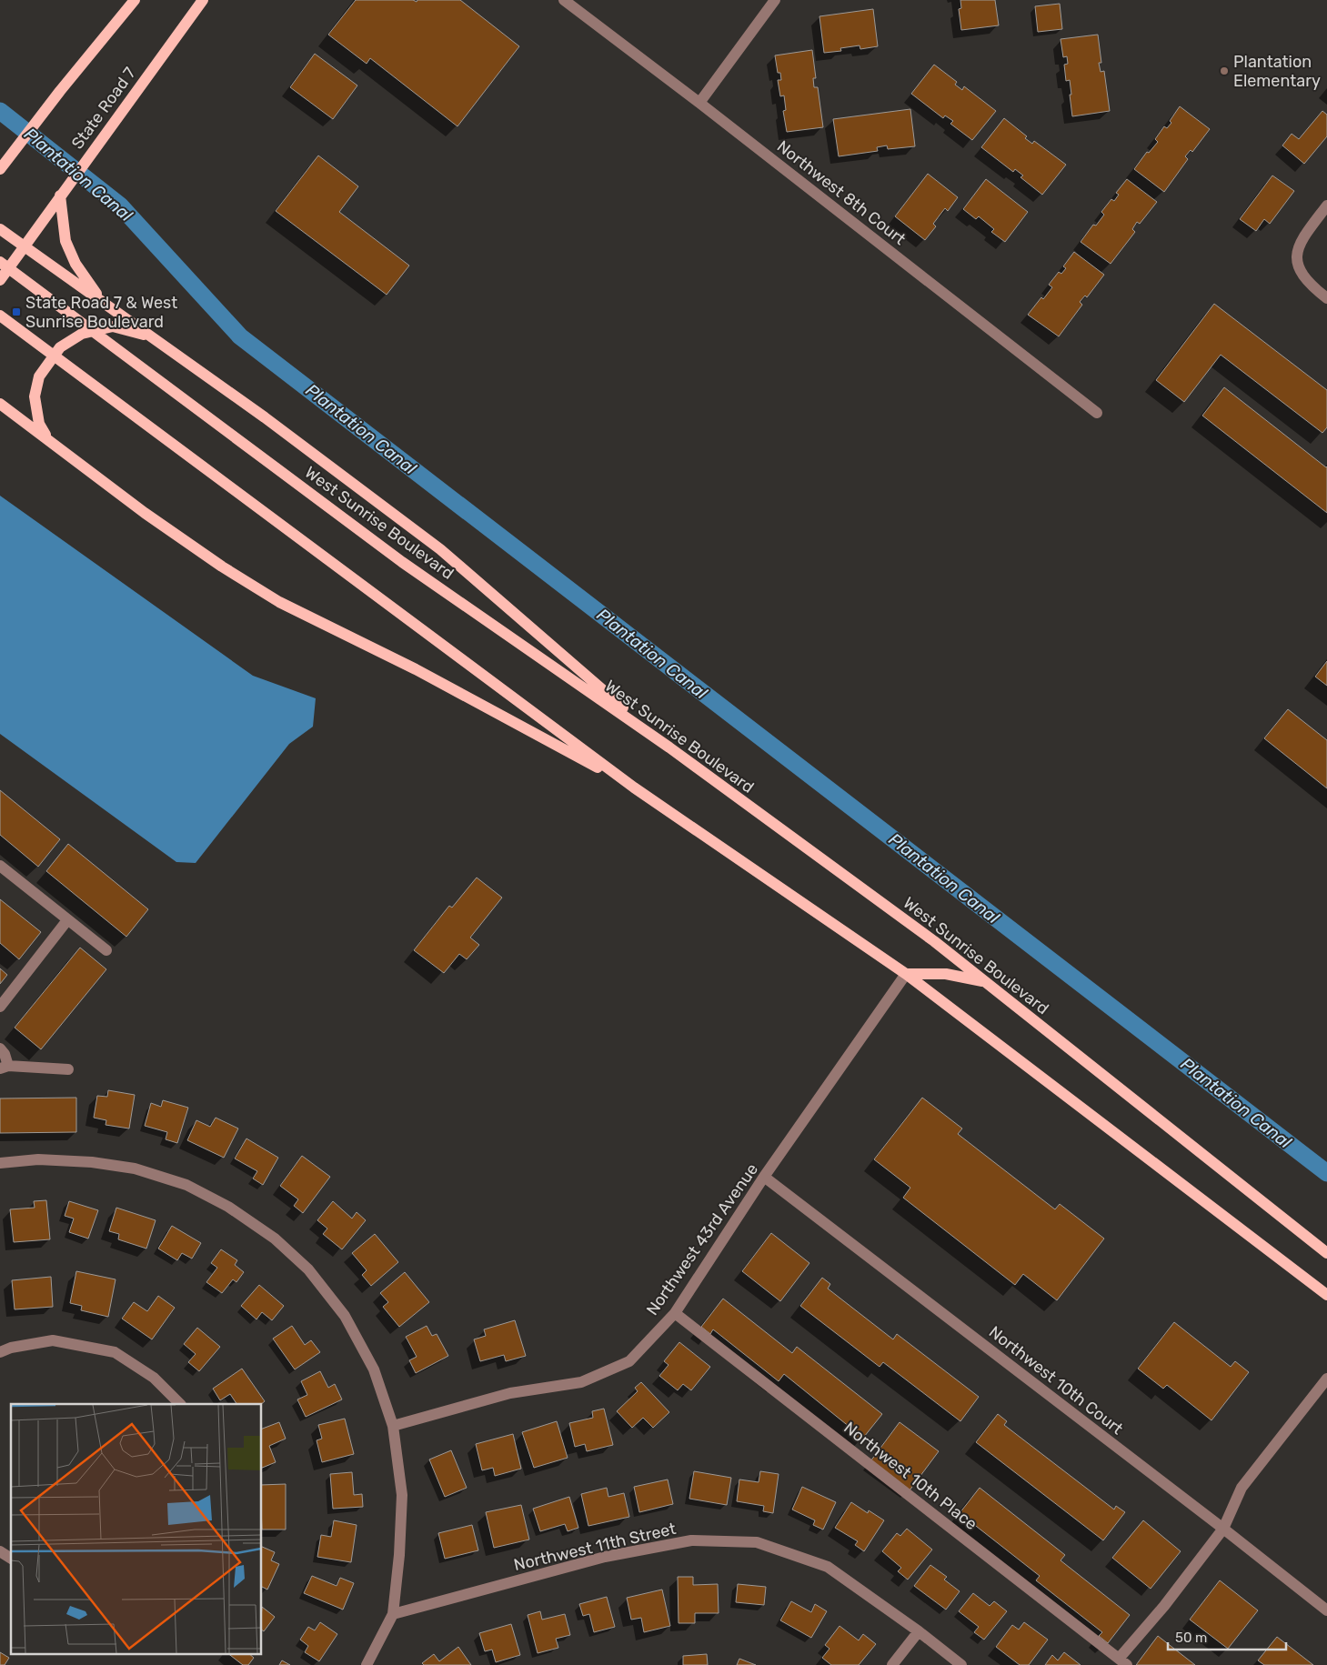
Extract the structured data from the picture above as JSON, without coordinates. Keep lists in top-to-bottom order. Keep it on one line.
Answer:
{"streets":{"main road":["State Road 7","West Sunrise Boulevard"],"street":["Northwest 8th Court","Northwest 43rd Avenue","Northwest 10th Court","Northwest 10th Place","Northwest 11th Street"]},"crossings":[["Northwest 43rd Avenue","Northwest 10th Court"],["Northwest 43rd Avenue","Northwest 10th Place"]],"water":["Plantation Canal"],"places":{"other":["Plantation Elementary"],"transit":["State Road 7 & West Sunrise Boulevard"]},"scale_bar":"50 m"}
